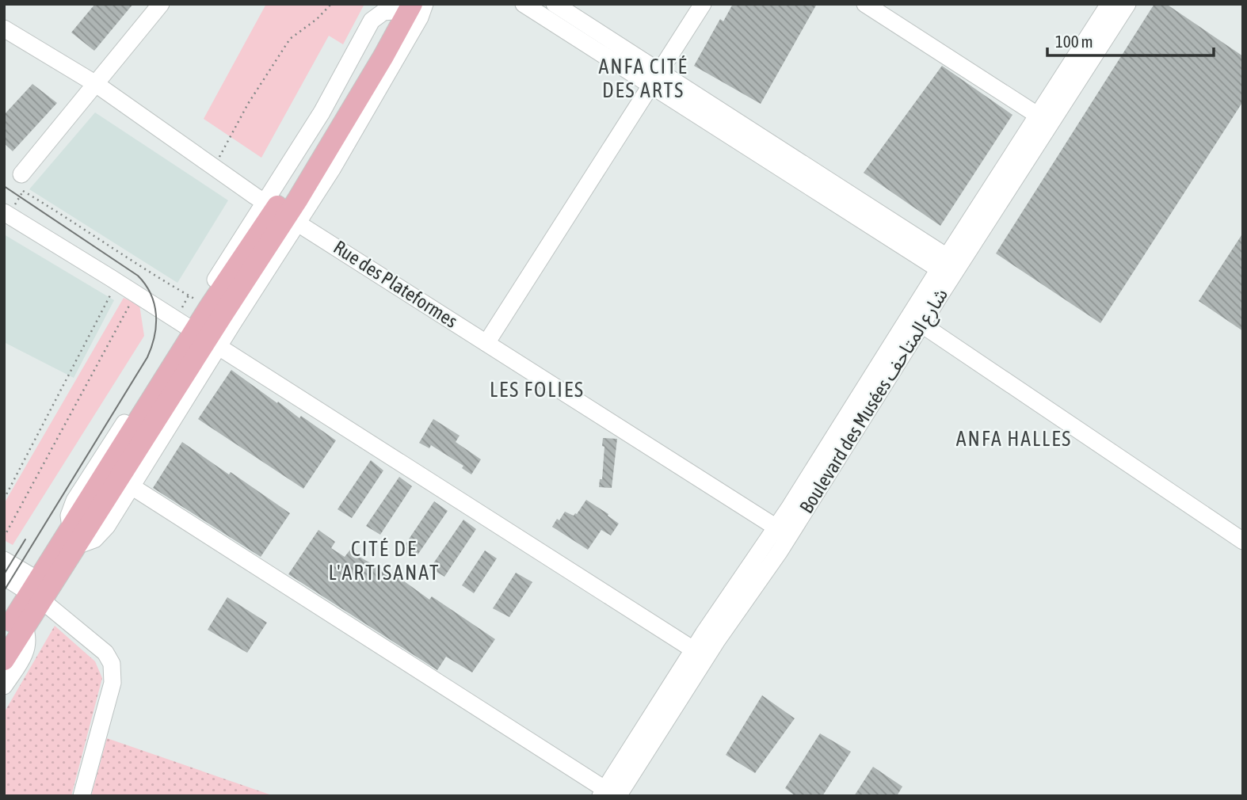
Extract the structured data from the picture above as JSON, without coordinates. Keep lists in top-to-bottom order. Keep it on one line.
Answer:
{"streets":{"street":["Rue des Plateformes","Boulevard des Musées شارع المتاحف"]},"crossings":[["Rue des Plateformes","Boulevard des Musées شارع المتاحف"]],"districts":["ANFA CITÉ DES ARTS","LES FOLIES","ANFA HALLES","CITÉ DE L'ARTISANAT"],"scale_bar":"100 m"}
